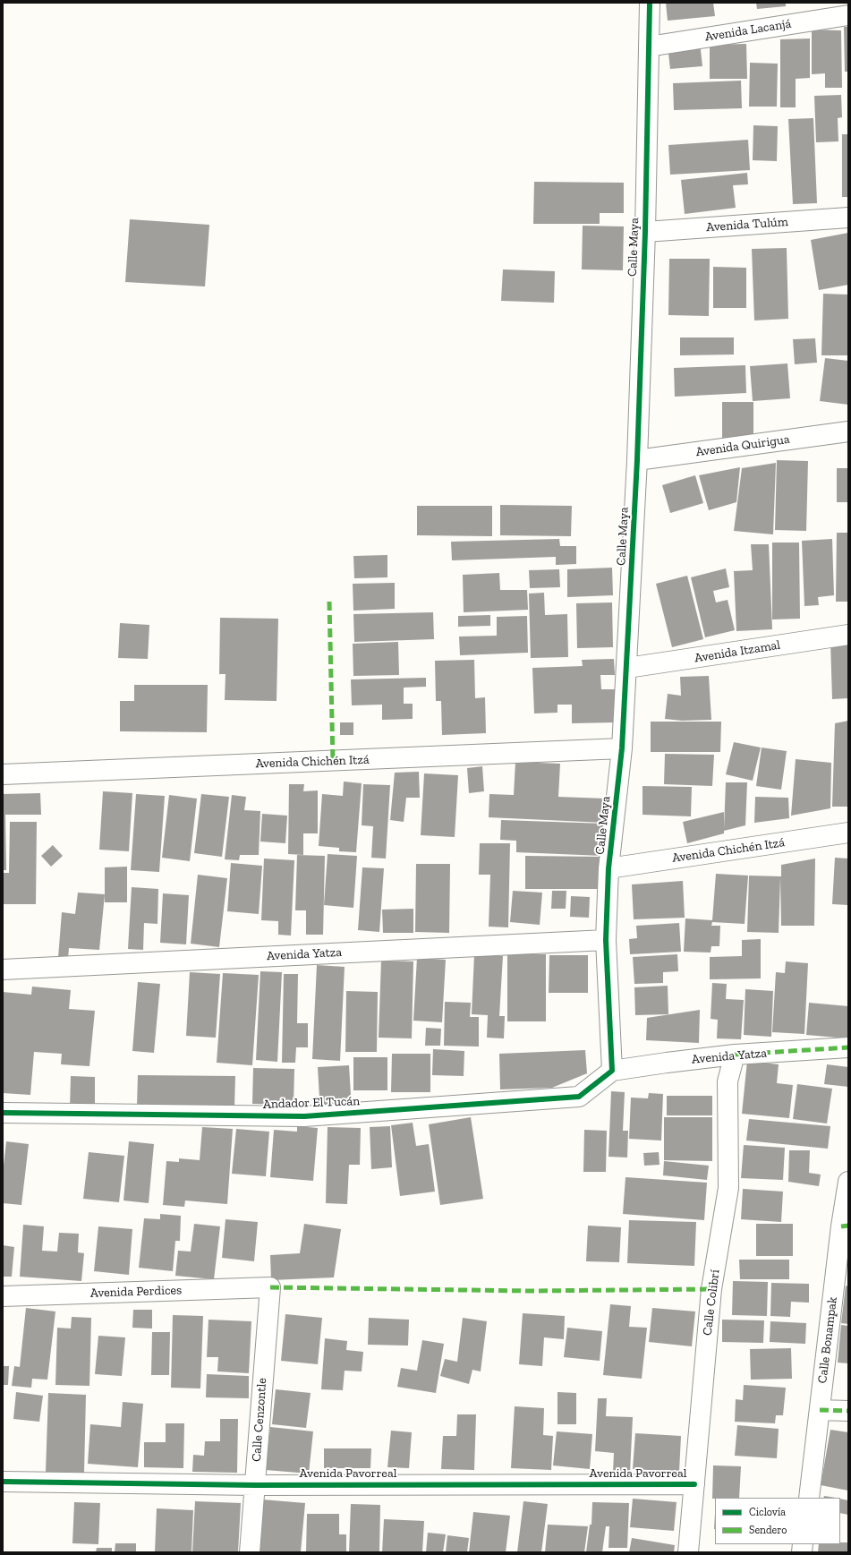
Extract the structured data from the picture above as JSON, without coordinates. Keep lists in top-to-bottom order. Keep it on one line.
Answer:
{"streets":{"street":["Avenida Lacanjá","Avenida Tulúm","Calle Maya","Avenida Quirigua","Avenida Itzamal","Avenida Chichén Itzá","Avenida Yatza","Andador El Tucán","Avenida Perdices","Calle Colibrí","Calle Bonampak","Calle Cenzontle","Avenida Pavorreal"]},"crossings":[["Avenida Lacanjá","Calle Maya"],["Avenida Tulúm","Calle Maya"],["Calle Maya","Avenida Quirigua"],["Calle Maya","Avenida Itzamal"],["Calle Maya","Avenida Chichén Itzá"],["Calle Maya","Avenida Yatza"],["Calle Maya","Andador El Tucán"],["Avenida Yatza","Andador El Tucán"],["Avenida Yatza","Calle Colibrí"],["Avenida Perdices","Calle Cenzontle"],["Calle Colibrí","Avenida Pavorreal"],["Calle Cenzontle","Avenida Pavorreal"]],"legend":["Ciclovía","Sendero"]}
